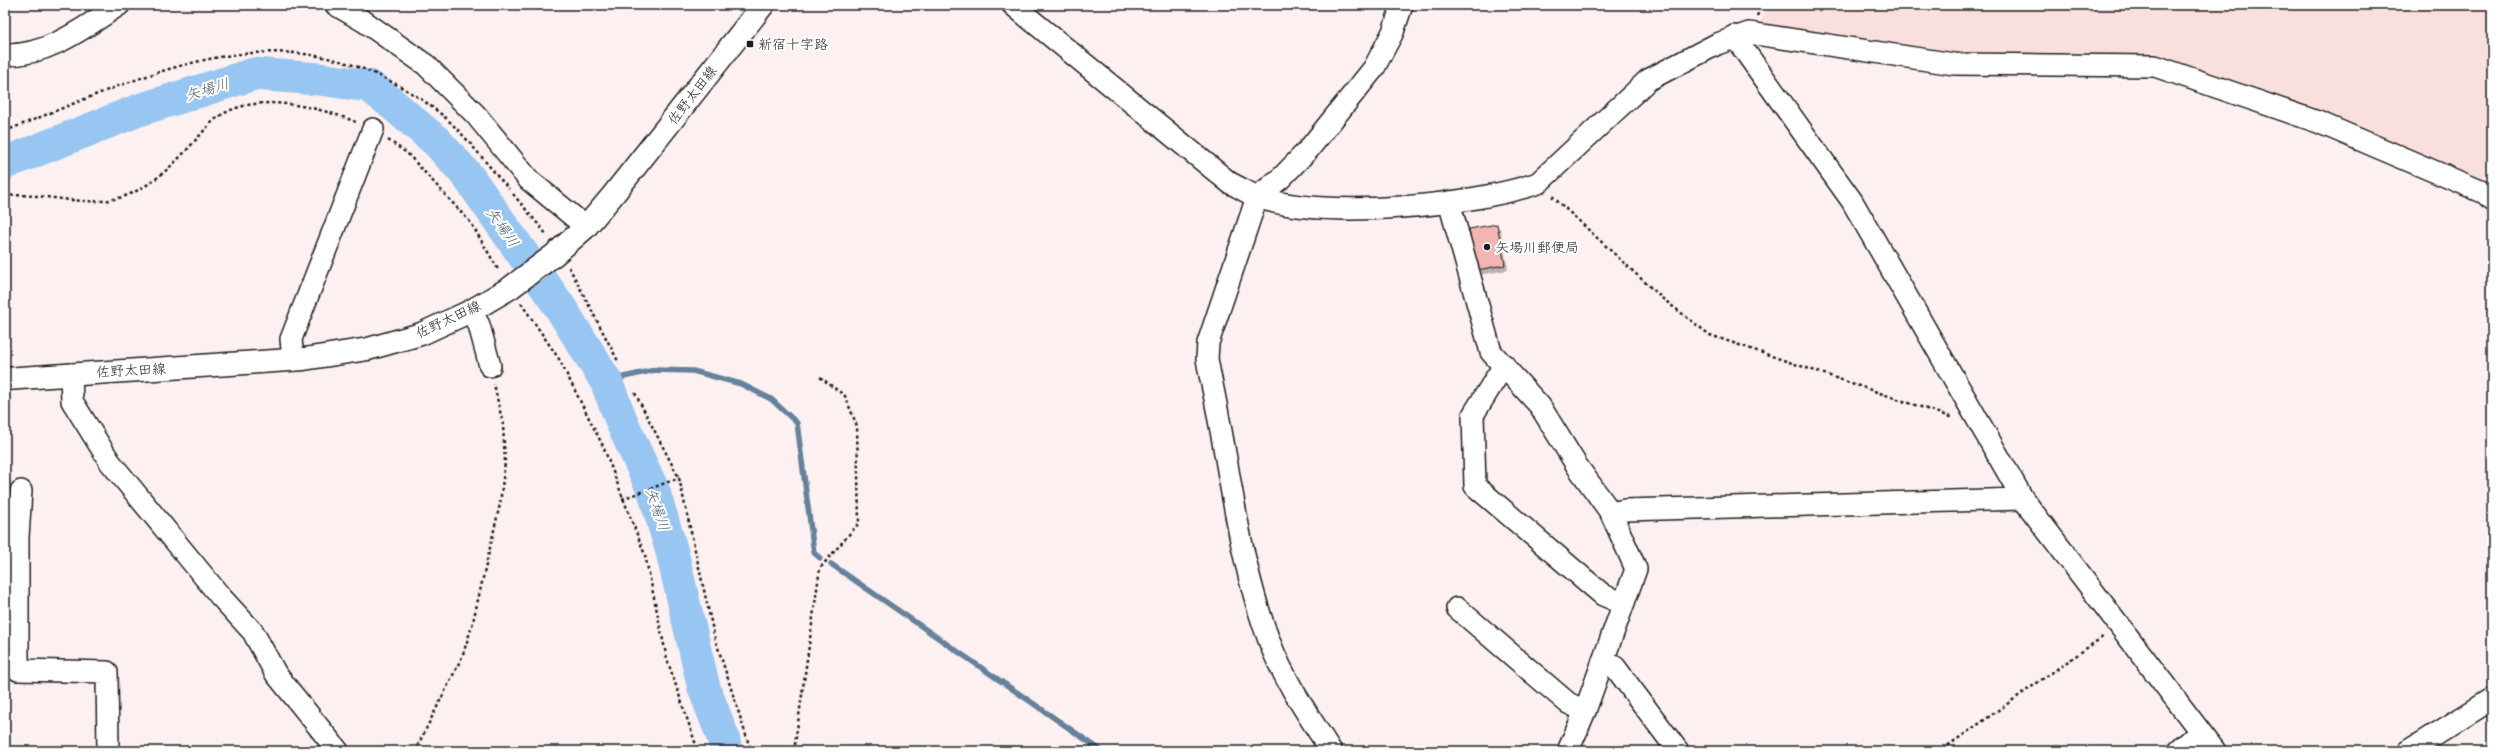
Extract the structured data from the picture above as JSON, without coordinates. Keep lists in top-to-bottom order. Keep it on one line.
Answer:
{"streets":{"main road":["佐野太田線"]},"water":["矢場川"],"places":{"transit":["新宿十字路"],"other":["矢場川郵便局"]}}
